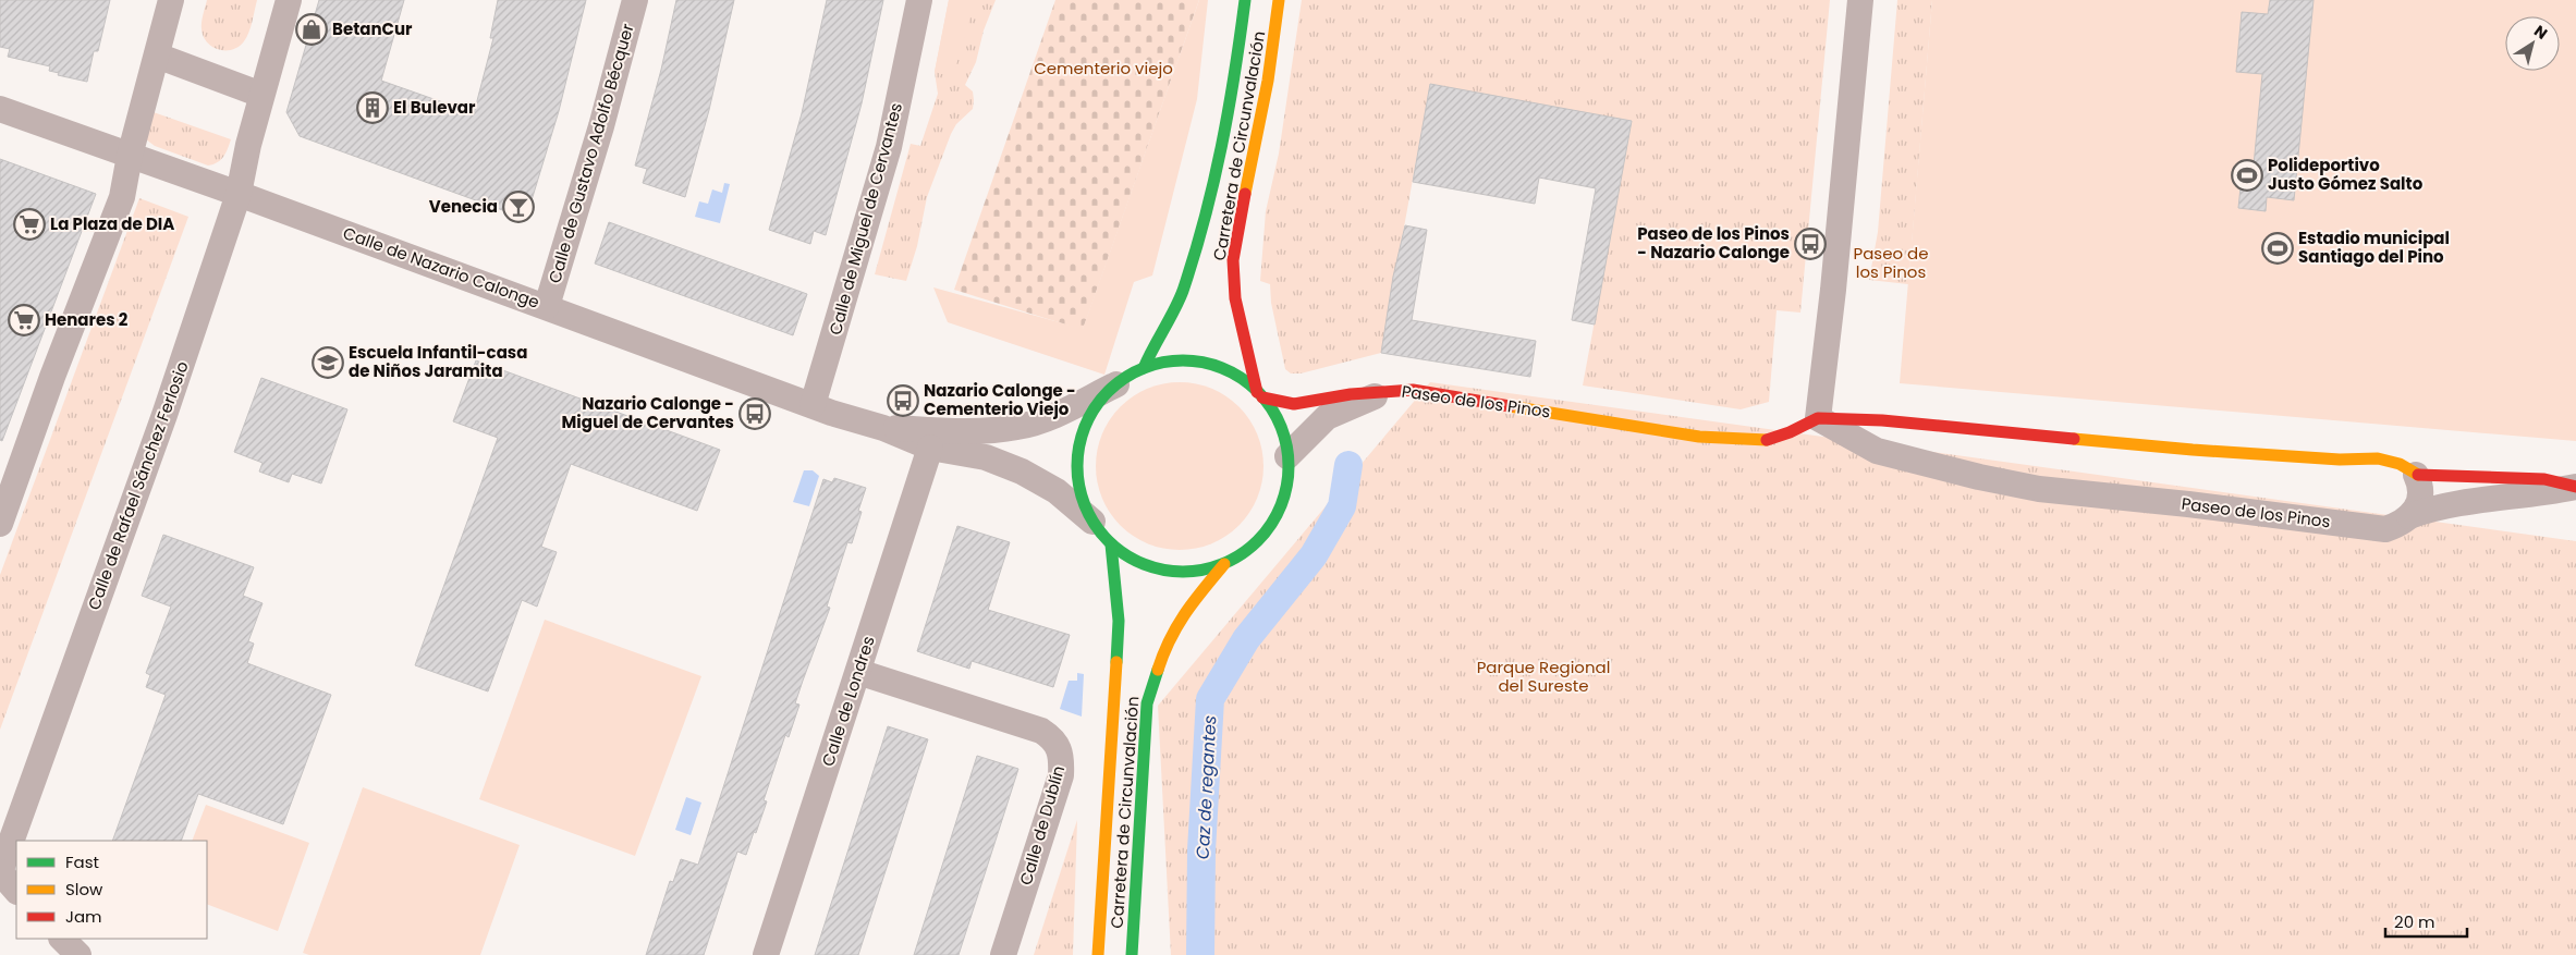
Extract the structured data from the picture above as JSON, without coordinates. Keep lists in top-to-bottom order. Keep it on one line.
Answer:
{"streets":{"main road":["Carretera de Circunvalación","Paseo de los Pinos"],"street":["Calle de Gustavo Adolfo Bécquer","Calle de Miguel de Cervantes","Calle de Nazario Calonge","Calle de Rafael Sánchez Ferlosio","Calle de Londres","Calle de Dublín"]},"crossings":[["Carretera de Circunvalación","Paseo de los Pinos"],["Calle de Gustavo Adolfo Bécquer","Calle de Nazario Calonge"],["Calle de Miguel de Cervantes","Calle de Nazario Calonge"],["Calle de Nazario Calonge","Calle de Rafael Sánchez Ferlosio"],["Calle de Nazario Calonge","Calle de Londres"],["Calle de Londres","Calle de Dublín"]],"water":["Caz de regantes"],"parks":["Cementerio viejo","Paseo de los Pinos","Parque Regional del Sureste"],"places":{"shop":["BetanCur"],"building":["El Bulevar"],"sports":["Polideportivo Justo Gómez Salto","Estadio municipal Santiago del Pino"],"bar":["Venecia"],"supermarket":["La Plaza de DIA","Henares 2"],"bus stop":["Paseo de los Pinos - Nazario Calonge","Nazario Calonge - Cementerio Viejo","Nazario Calonge - Miguel de Cervantes"],"school or university":["Escuela Infantil-casa de Niños Jaramita"]},"legend":["Fast","Slow","Jam"],"scale_bar":"20 m","north":"top right"}
